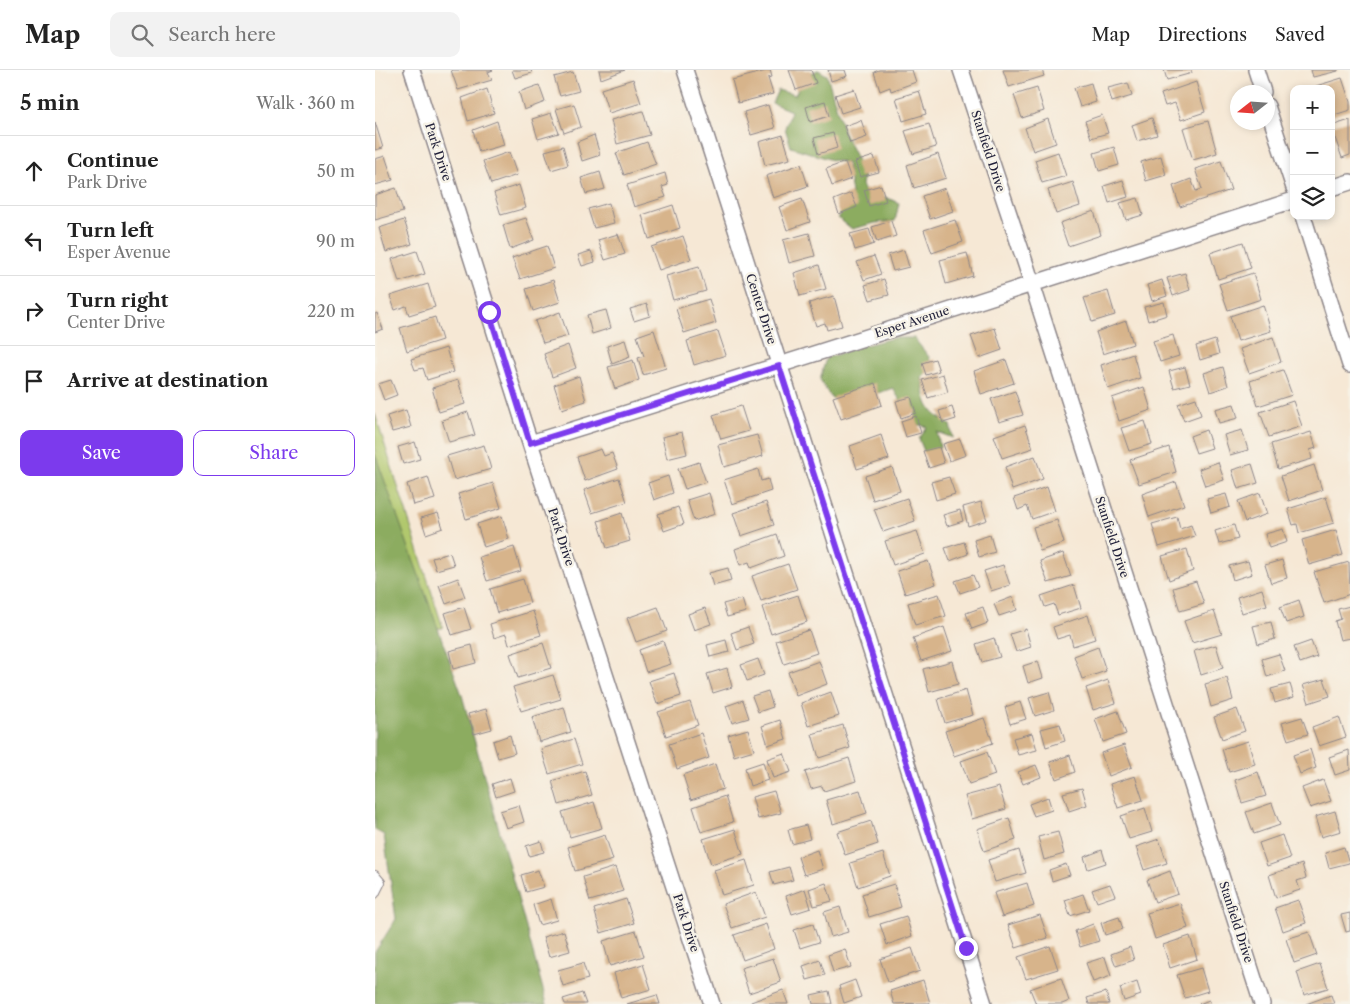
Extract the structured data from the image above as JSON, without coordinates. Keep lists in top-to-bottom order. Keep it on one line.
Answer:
{"streets":{"street":["Stanfield Drive","Park Drive","Center Drive","Esper Avenue"]},"crossings":[["Stanfield Drive","Esper Avenue"],["Park Drive","Esper Avenue"],["Center Drive","Esper Avenue"]],"north":"left","page":{"header":"Map","search":"Search here","nav":["Map","Directions","Saved"],"heading":["5 min","Walk · 360 m"],"map_buttons":["+","−"],"list":[["Continue","Park Drive","50 m"],["Turn left","Esper Avenue","90 m"],["Turn right","Center Drive","220 m"],"Arrive at destination"],"buttons":["Save","Share"]}}
